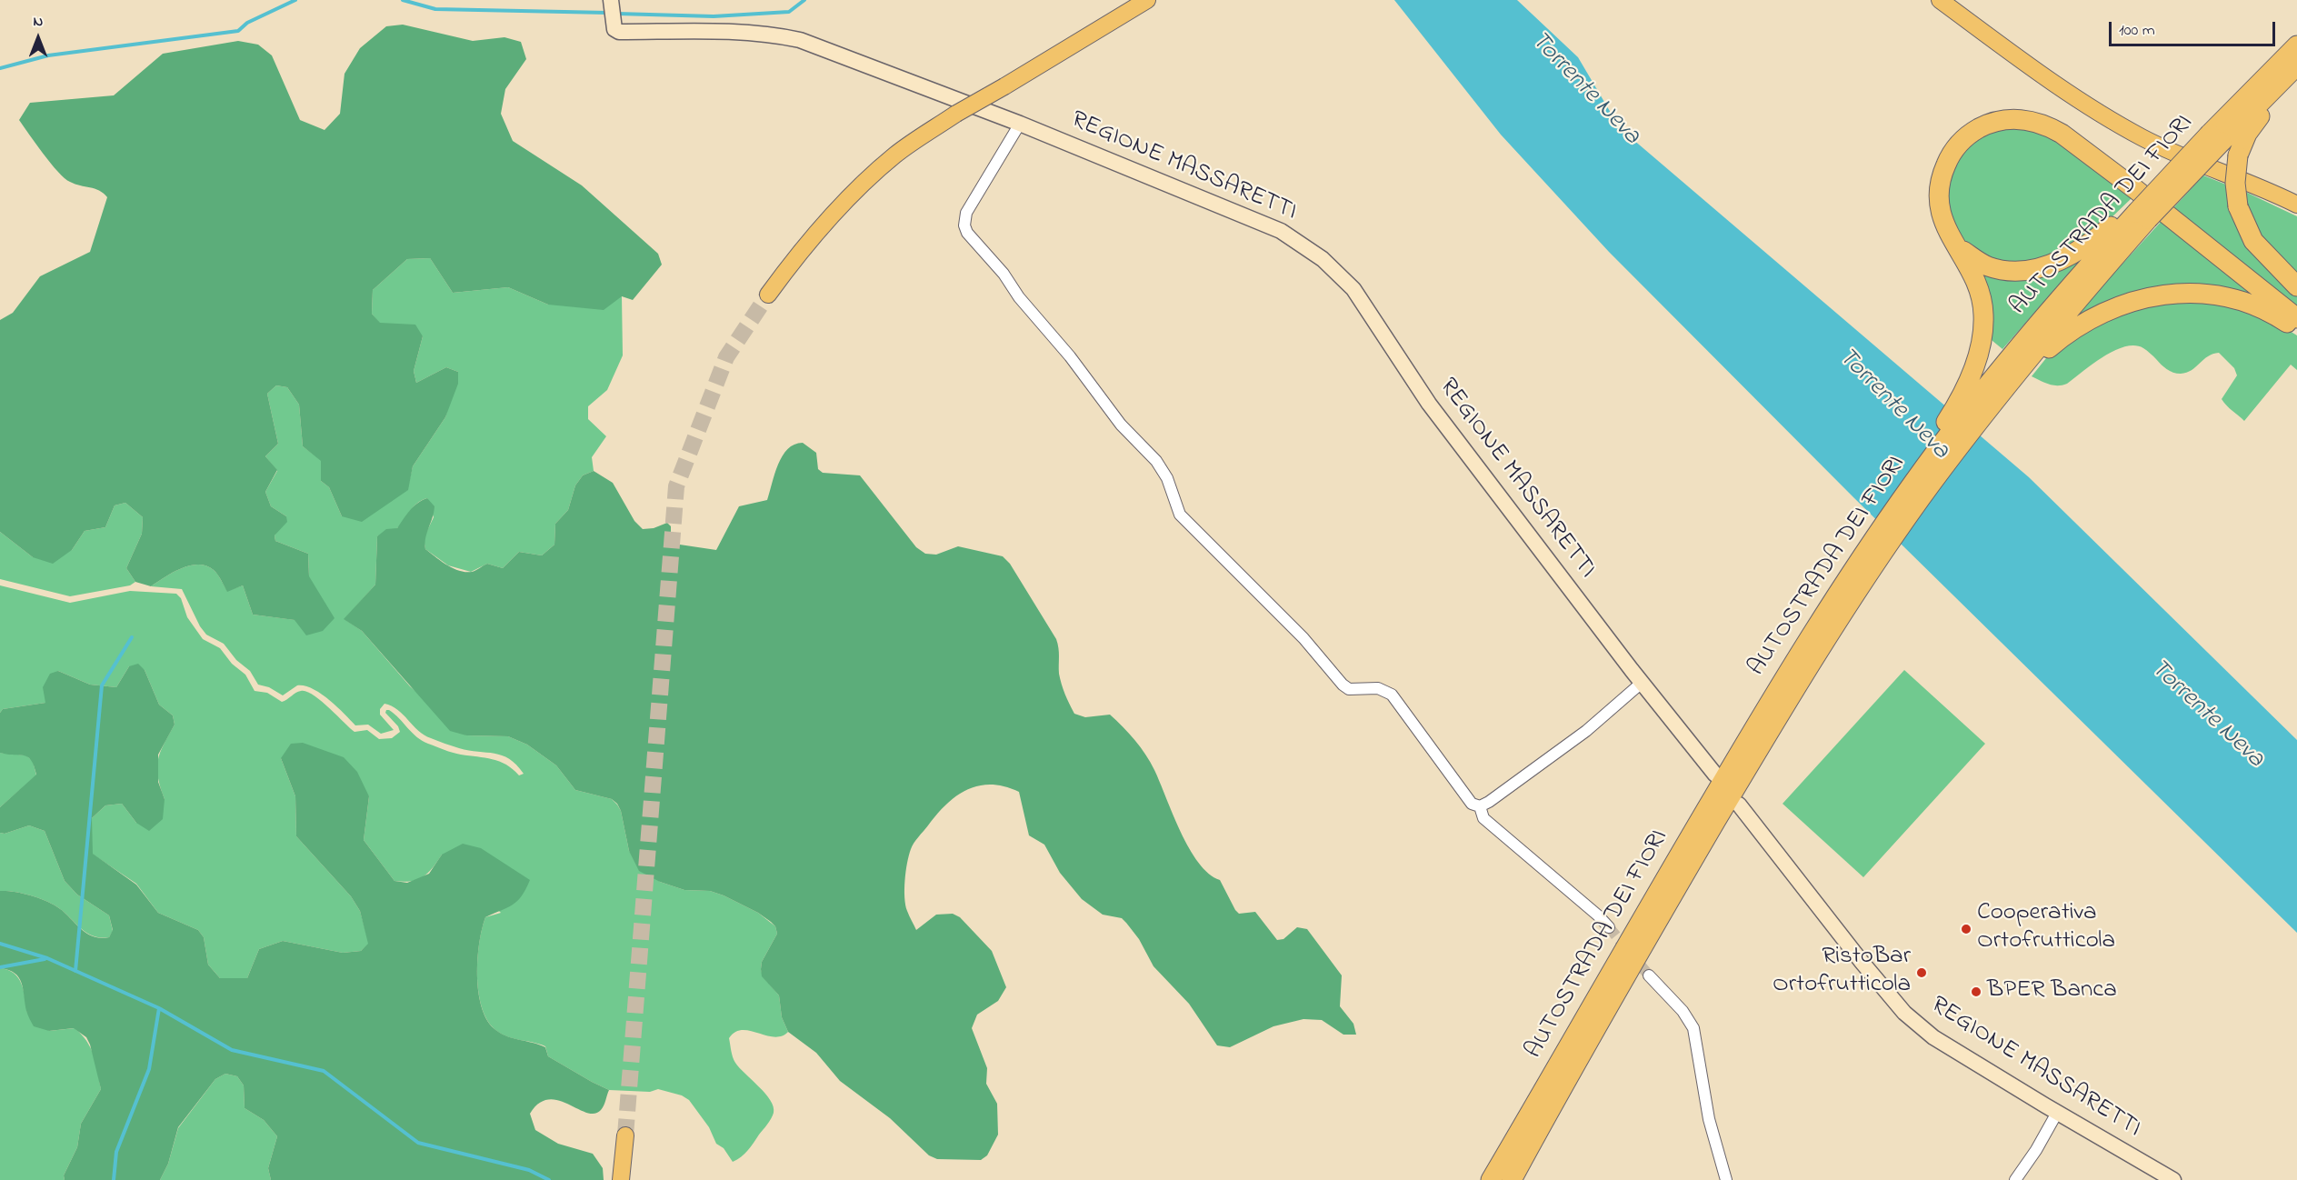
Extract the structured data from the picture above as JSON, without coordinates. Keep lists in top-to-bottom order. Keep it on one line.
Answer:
{"streets":{"highway":["AUTOSTRADA DEI FIORI"],"street":["REGIONE MASSARETTI"]},"water":["Torrente Neva"],"places":["Cooperativa Ortofrutticola","RistoBar Ortofrutticola","BPER Banca"],"scale_bar":"100 m","north":"top"}
